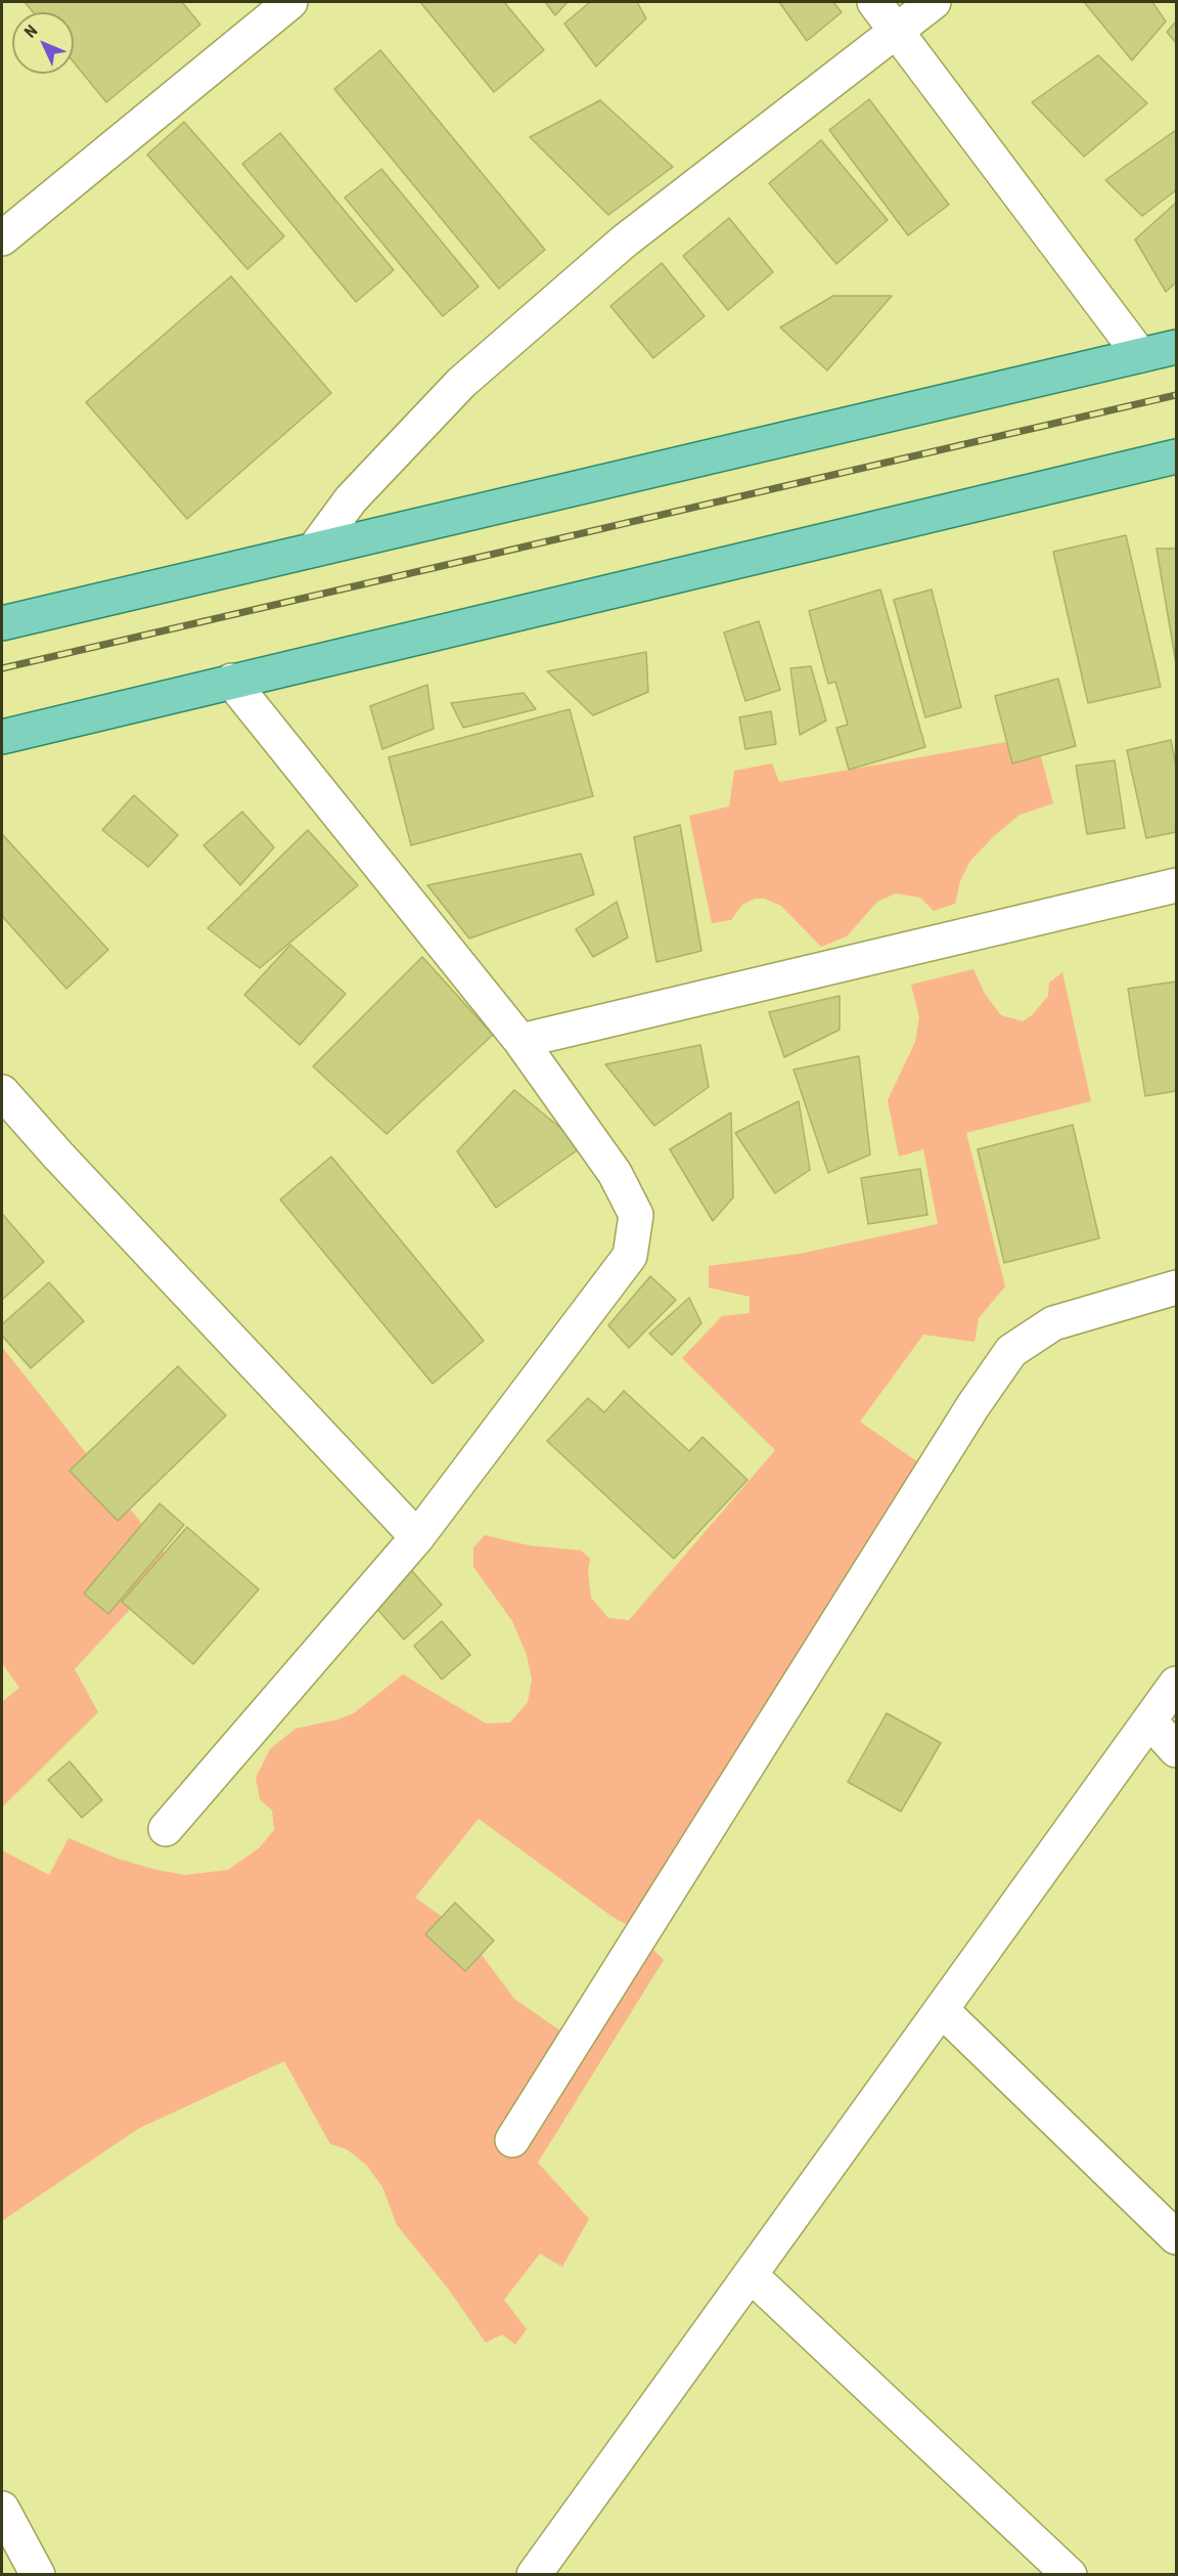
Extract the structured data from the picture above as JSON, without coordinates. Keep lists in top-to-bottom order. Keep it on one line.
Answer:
{"north":"top left"}
